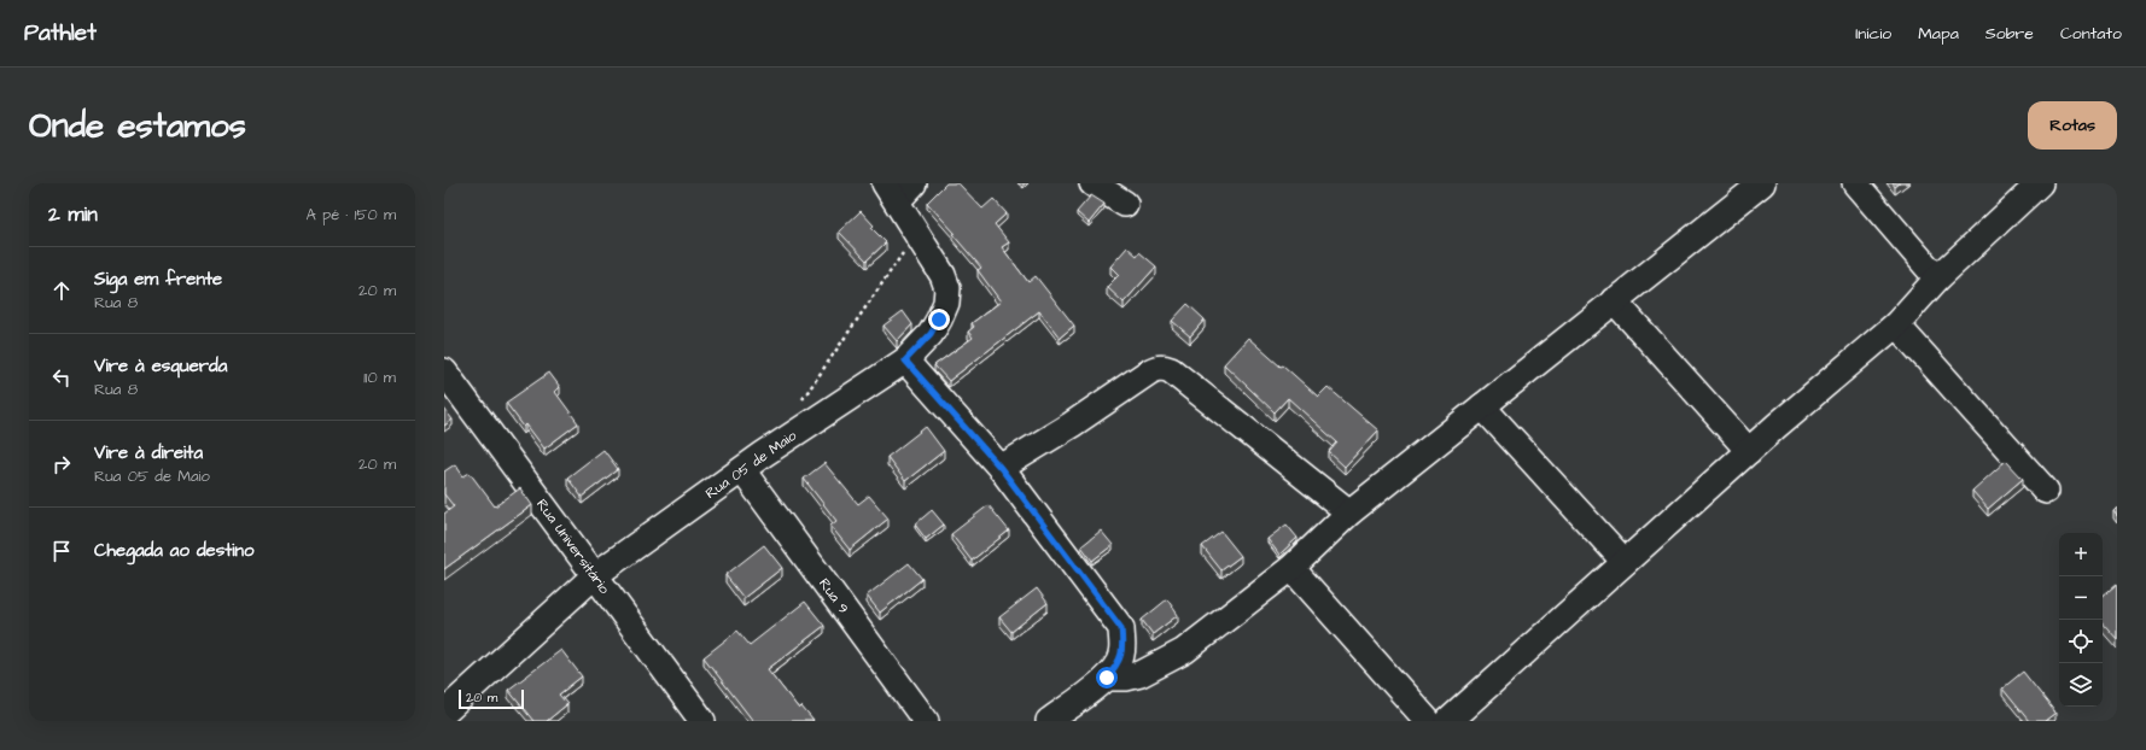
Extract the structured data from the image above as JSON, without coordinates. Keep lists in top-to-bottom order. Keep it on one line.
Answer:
{"streets":{"street":["Rua 05 de Maio","Rua Universitário","Rua 9"]},"crossings":[["Rua 05 de Maio","Rua Universitário"],["Rua 05 de Maio","Rua 9"]],"scale_bar":"20 m","page":{"header":"Pathlet","nav":["Início","Mapa","Sobre","Contato"],"buttons":"Rotas","title":"Onde estamos","heading":["2 min","A pé · 150 m"],"list":[["Siga em frente","Rua 8","20 m"],["Vire à esquerda","Rua 8","110 m"],["Vire à direita","Rua 05 de Maio","20 m"],"Chegada ao destino"],"map_buttons":["+","−"],"scale":"20 m"}}
